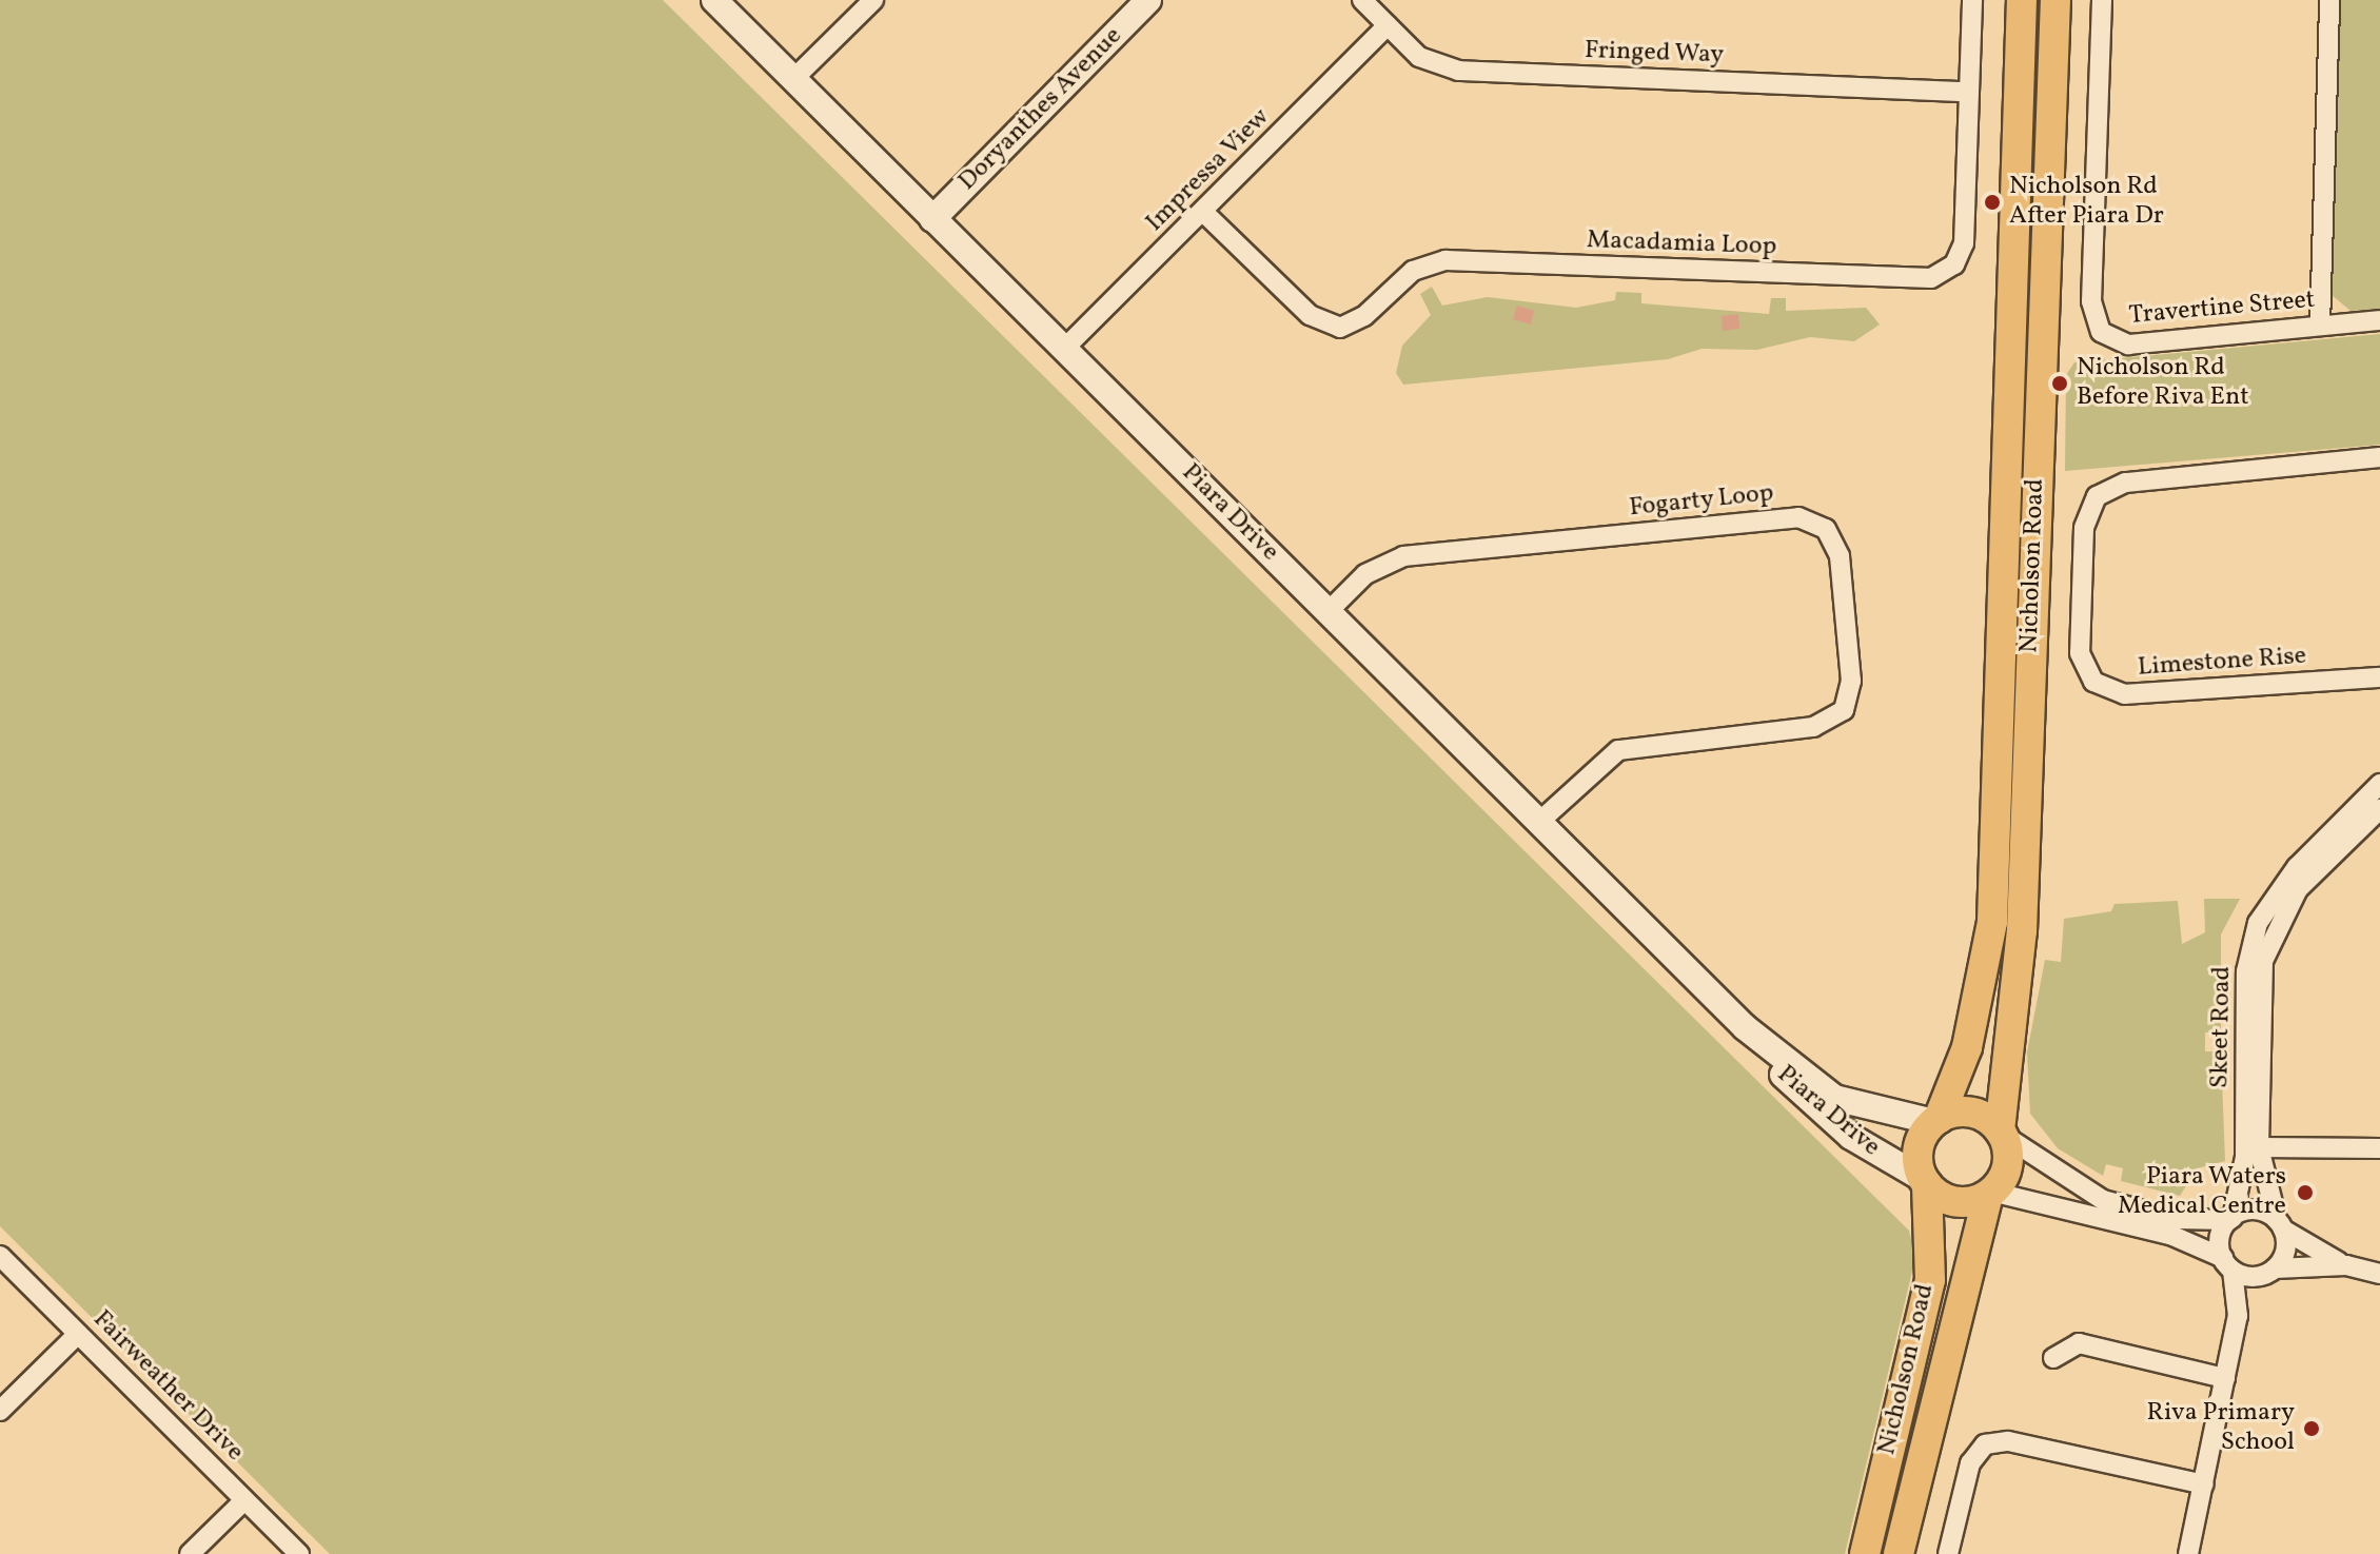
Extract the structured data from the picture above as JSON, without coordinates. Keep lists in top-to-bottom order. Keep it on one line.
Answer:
{"streets":{"main road":["Nicholson Road"],"street":["Fringed Way","Doryanthes Avenue","Impressa View","Macadamia Loop","Travertine Street","Fogarty Loop","Piara Drive","Limestone Rise","Skeet Road","Fairweather Drive"]},"crossings":[["Fringed Way","Impressa View"],["Fringed Way","Macadamia Loop"],["Doryanthes Avenue","Piara Drive"],["Impressa View","Macadamia Loop"],["Impressa View","Piara Drive"],["Fogarty Loop","Piara Drive"],["Piara Drive","Nicholson Road"]],"places":["Nicholson Rd After Piara Dr","Nicholson Rd Before Riva Ent","Piara Waters Medical Centre","Riva Primary School"]}
